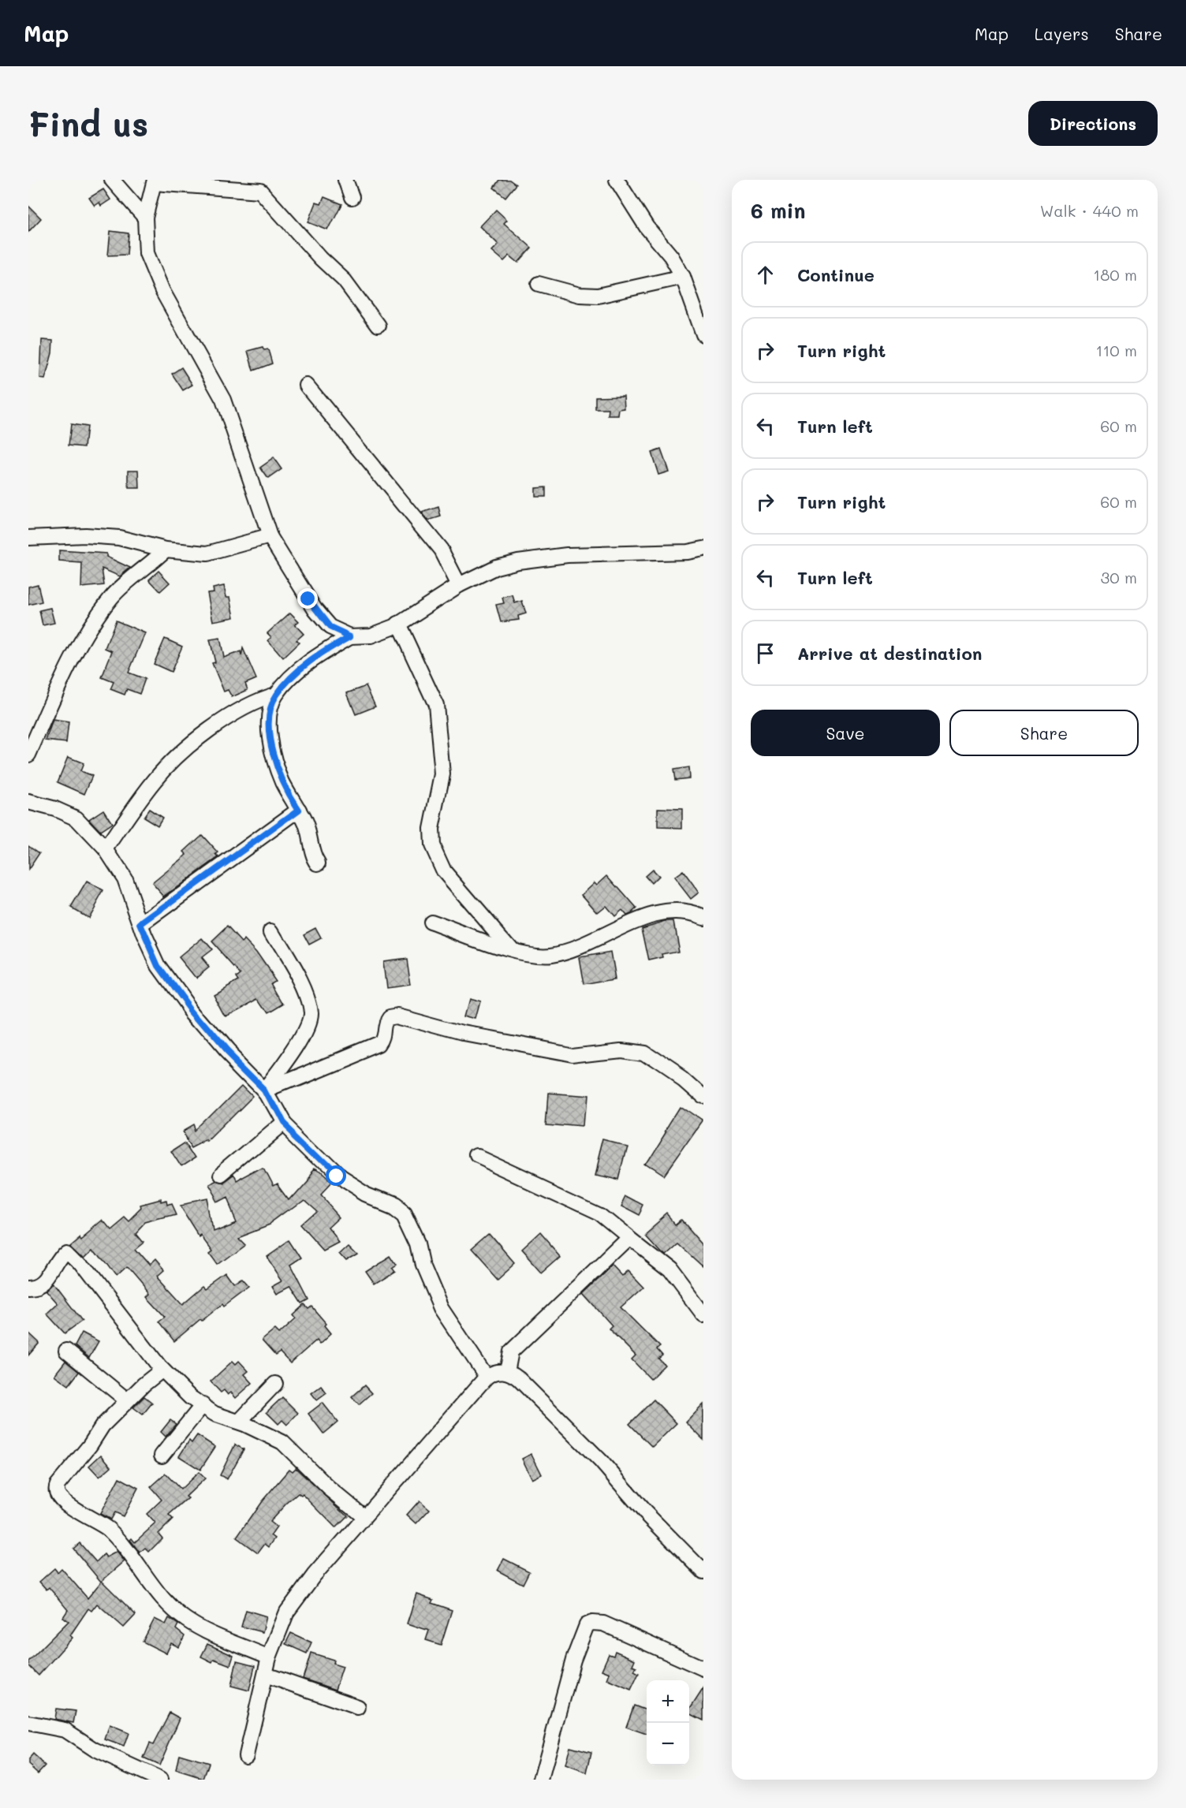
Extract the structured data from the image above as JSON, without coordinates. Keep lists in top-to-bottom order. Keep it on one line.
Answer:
{"page":{"header":"Map","nav":["Map","Layers","Share"],"buttons":["Directions",["Save","Share"]],"title":"Find us","heading":["6 min","Walk · 440 m"],"list":[["Continue","180 m"],["Turn right","110 m"],["Turn left","60 m"],["Turn right","60 m"],["Turn left","30 m"],"Arrive at destination"],"map_buttons":["+","−"]}}
